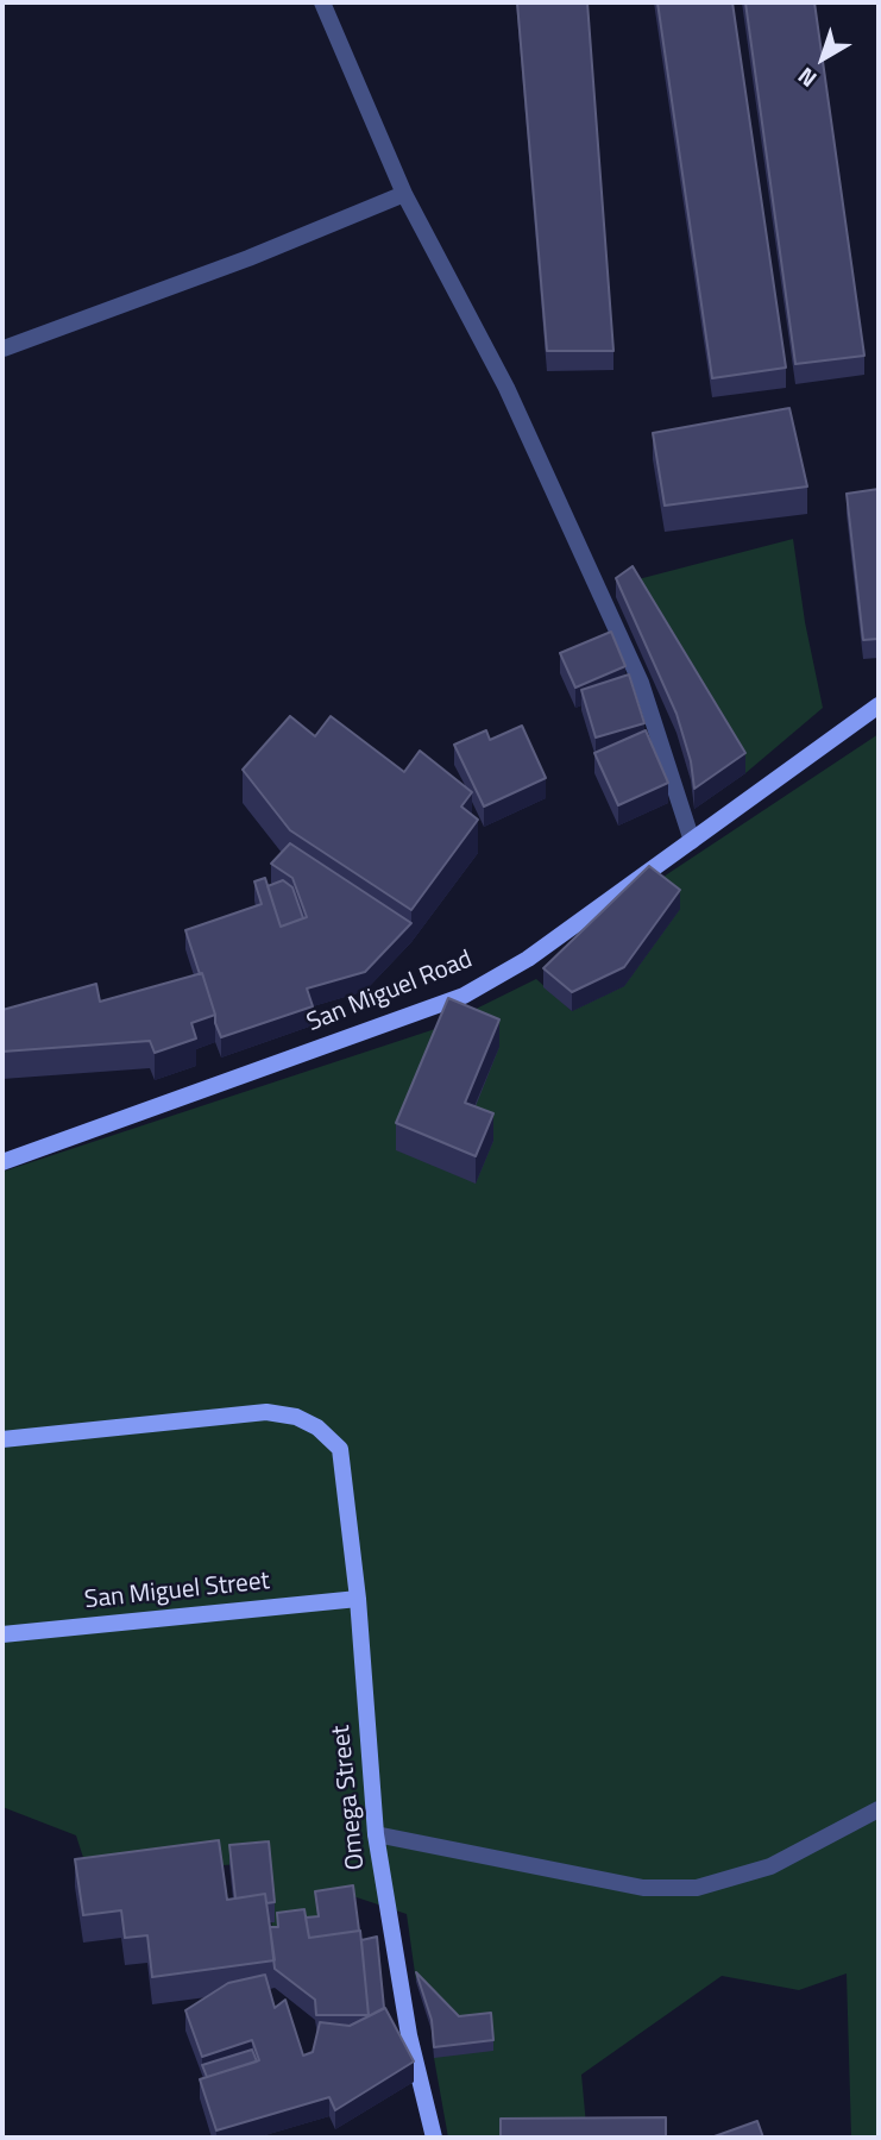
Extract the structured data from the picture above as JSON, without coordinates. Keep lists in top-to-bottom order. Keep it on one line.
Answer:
{"streets":{"street":["San Miguel Road","San Miguel Street","Omega Street"]},"crossings":[["San Miguel Street","Omega Street"]],"north":"bottom left"}
